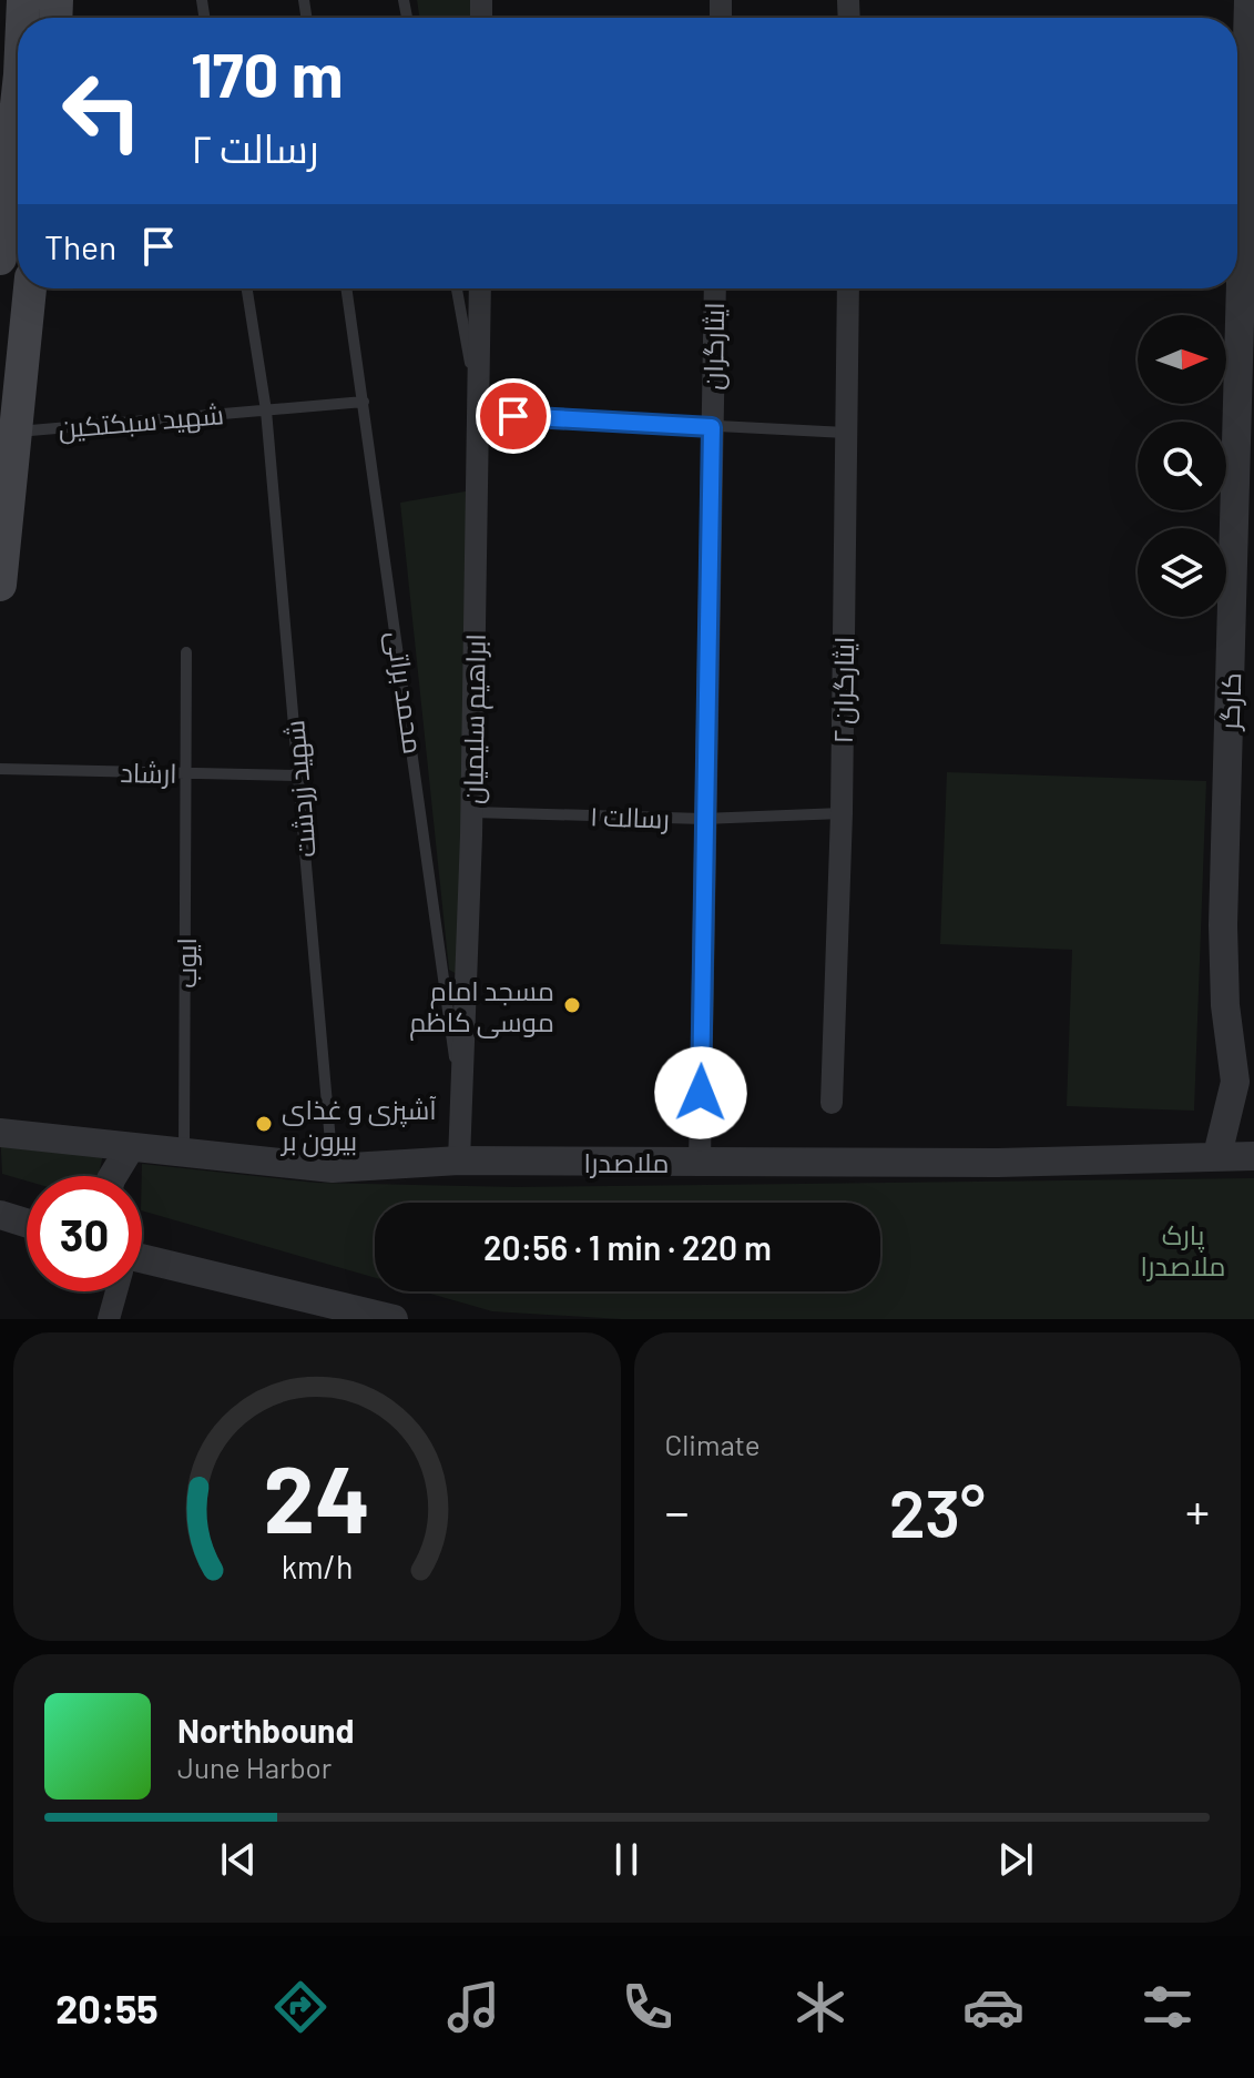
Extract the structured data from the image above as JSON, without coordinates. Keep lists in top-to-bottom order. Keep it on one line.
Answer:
{"streets":{"street":["ایثارگران","ایثارگران ۲","کارگر","ابراهیم سلیمیان","ملاصدرا"],"lane":["شهید سبکتکین","محمد براتی","ارشاد","شهید زردشت","رسالت ۱","ایوب"]},"crossings":[["ایثارگران","رسالت ۱"],["ایثارگران","ملاصدرا"],["شهید سبکتکین","محمد براتی"],["شهید سبکتکین","شهید زردشت"],["ایثارگران ۲","رسالت ۱"],["محمد براتی","ابراهیم سلیمیان"],["کارگر","ملاصدرا"],["ابراهیم سلیمیان","رسالت ۱"],["ابراهیم سلیمیان","ملاصدرا"],["ارشاد","شهید زردشت"],["ارشاد","ایوب"],["شهید زردشت","ملاصدرا"],["ایوب","ملاصدرا"]],"parks":["پارک ملاصدرا"],"places":["مسجد امام موسی کاظم","آشپزی و غذای بیرون بر"],"north":"right","page":{"turn":["170 m","رسالت ۲"],"then":"Then","limit":"30","trip":"20:56 · 1 min · 220 m","tile":"Climate","heat":["−","23°","+"],"song":["Northbound","June Harbor"],"tabs":"20:55","gauge":["24","km/h"]}}
